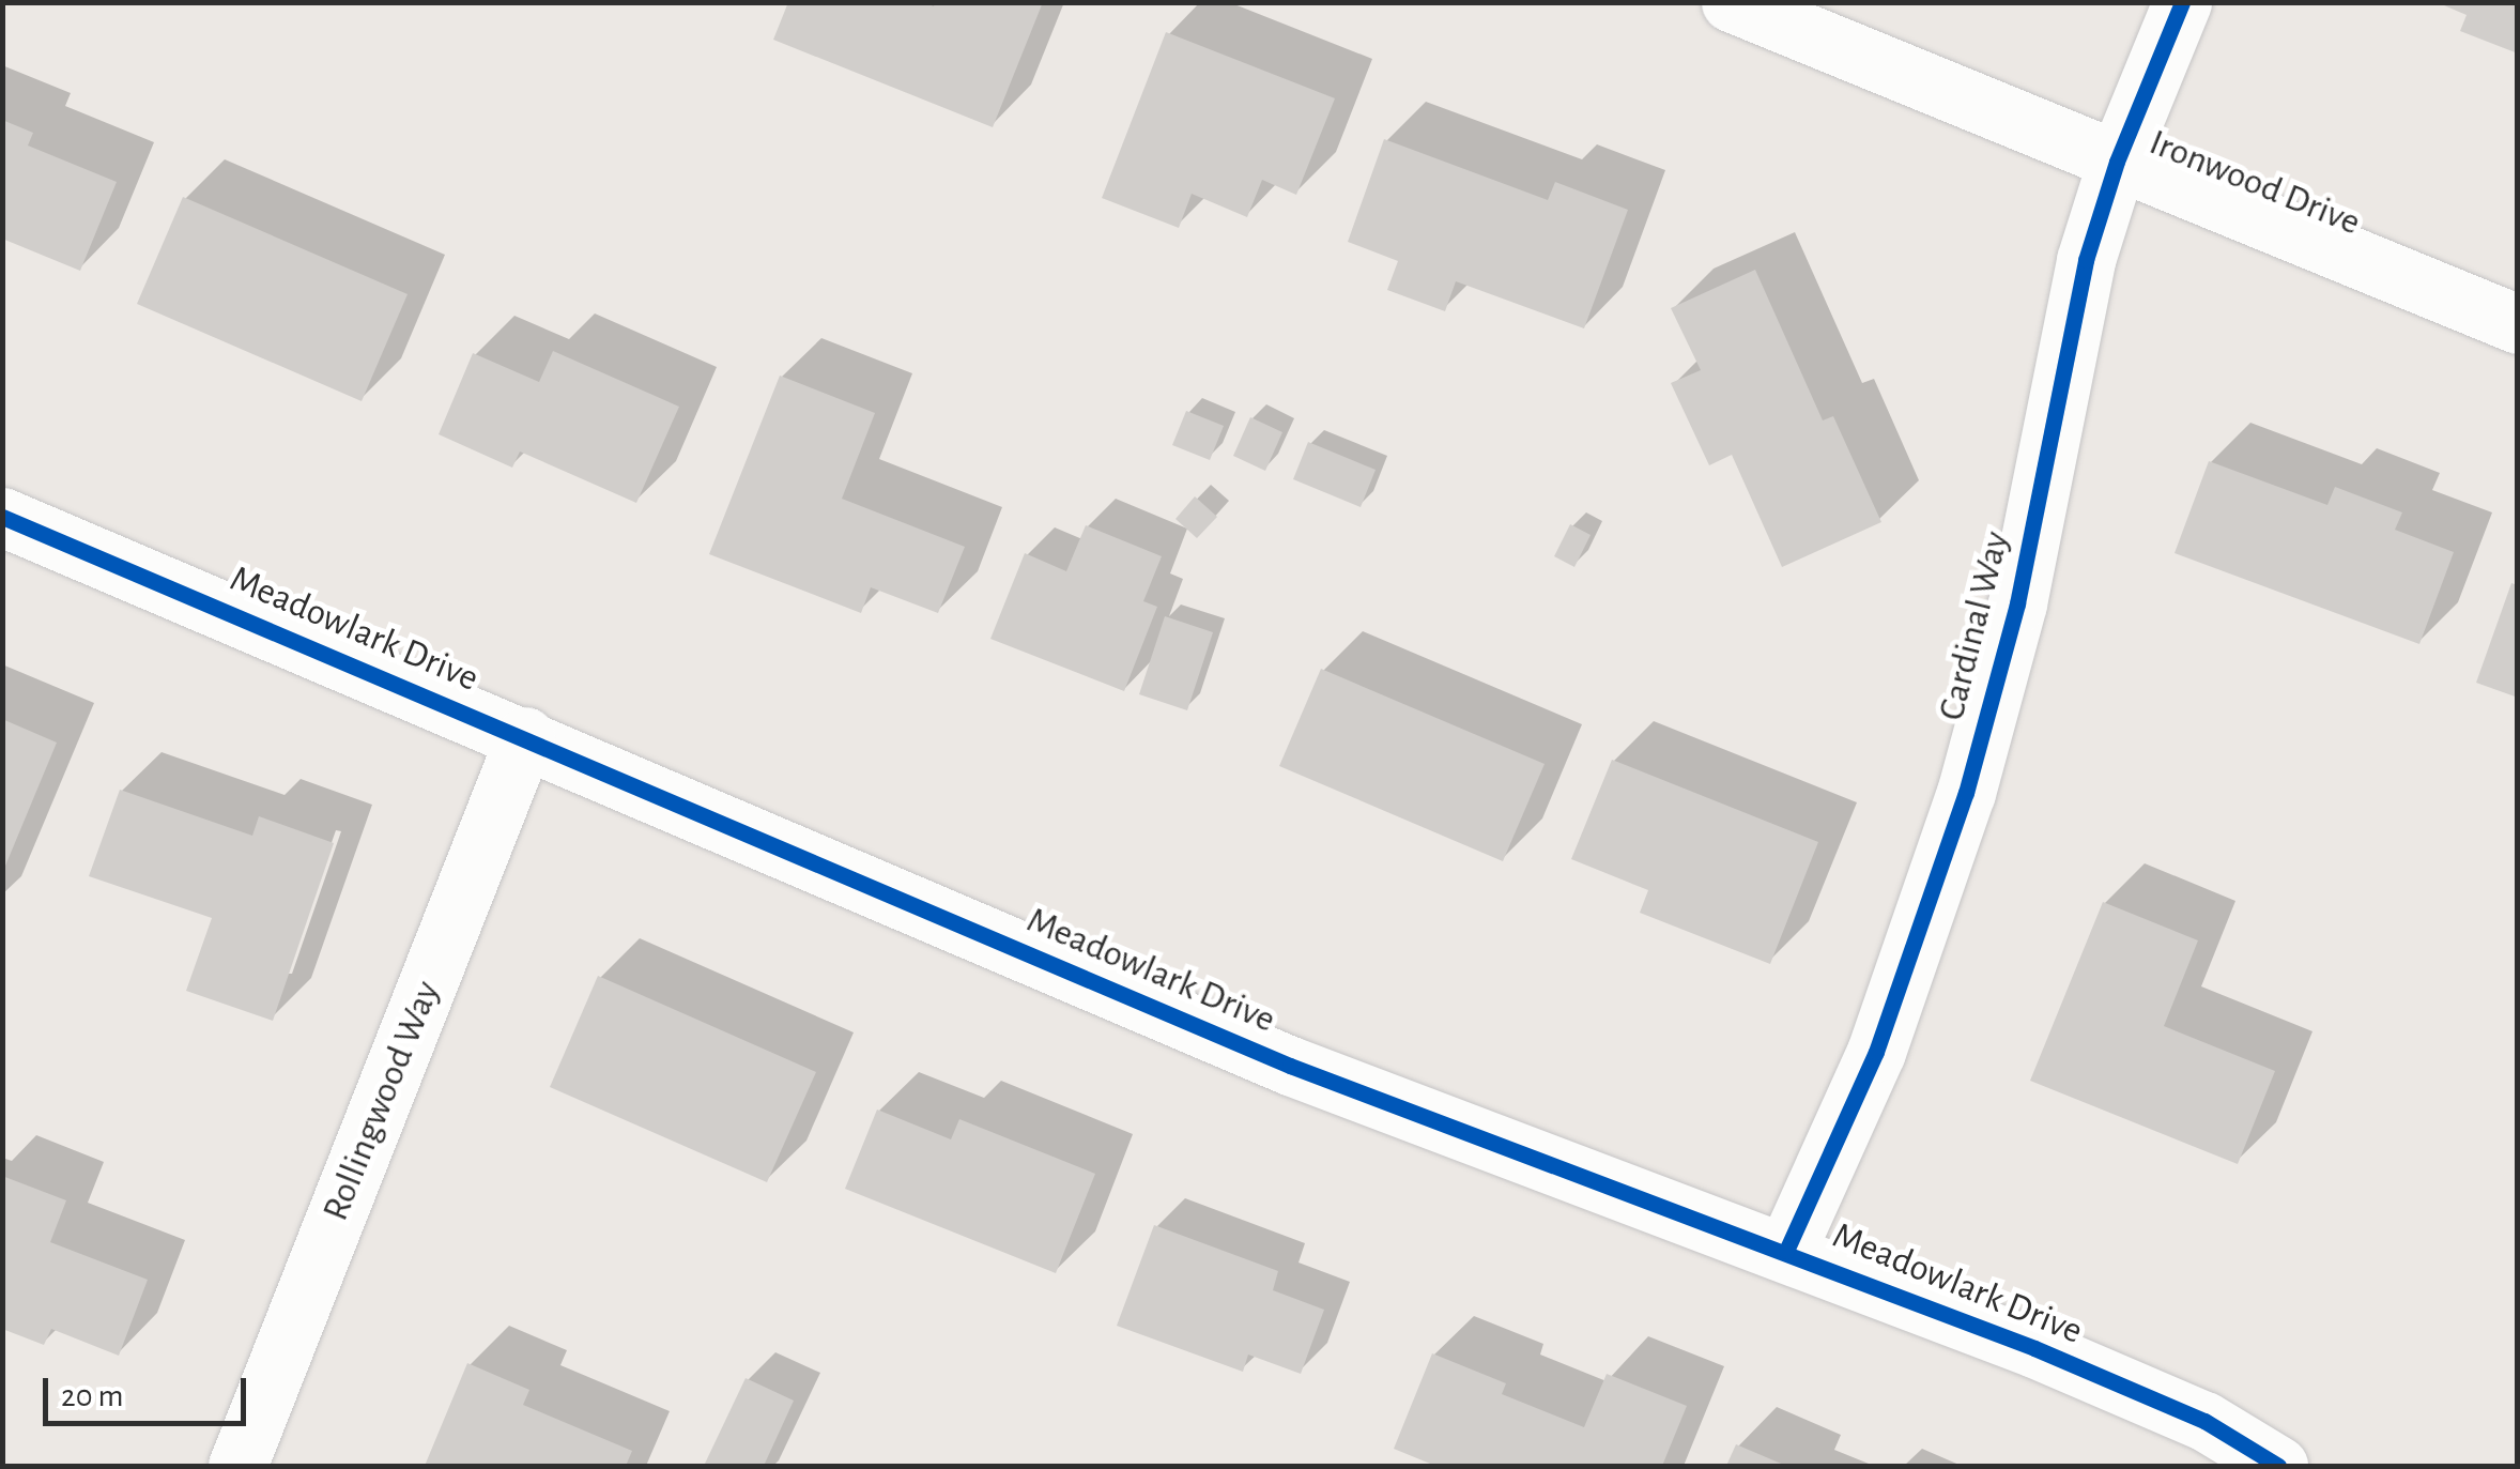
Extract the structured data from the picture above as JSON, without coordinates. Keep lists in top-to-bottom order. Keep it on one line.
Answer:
{"streets":{"street":["Ironwood Drive","Cardinal Way","Meadowlark Drive","Rollingwood Way"]},"crossings":[["Ironwood Drive","Cardinal Way"],["Cardinal Way","Meadowlark Drive"],["Meadowlark Drive","Rollingwood Way"]],"scale_bar":"20 m"}
